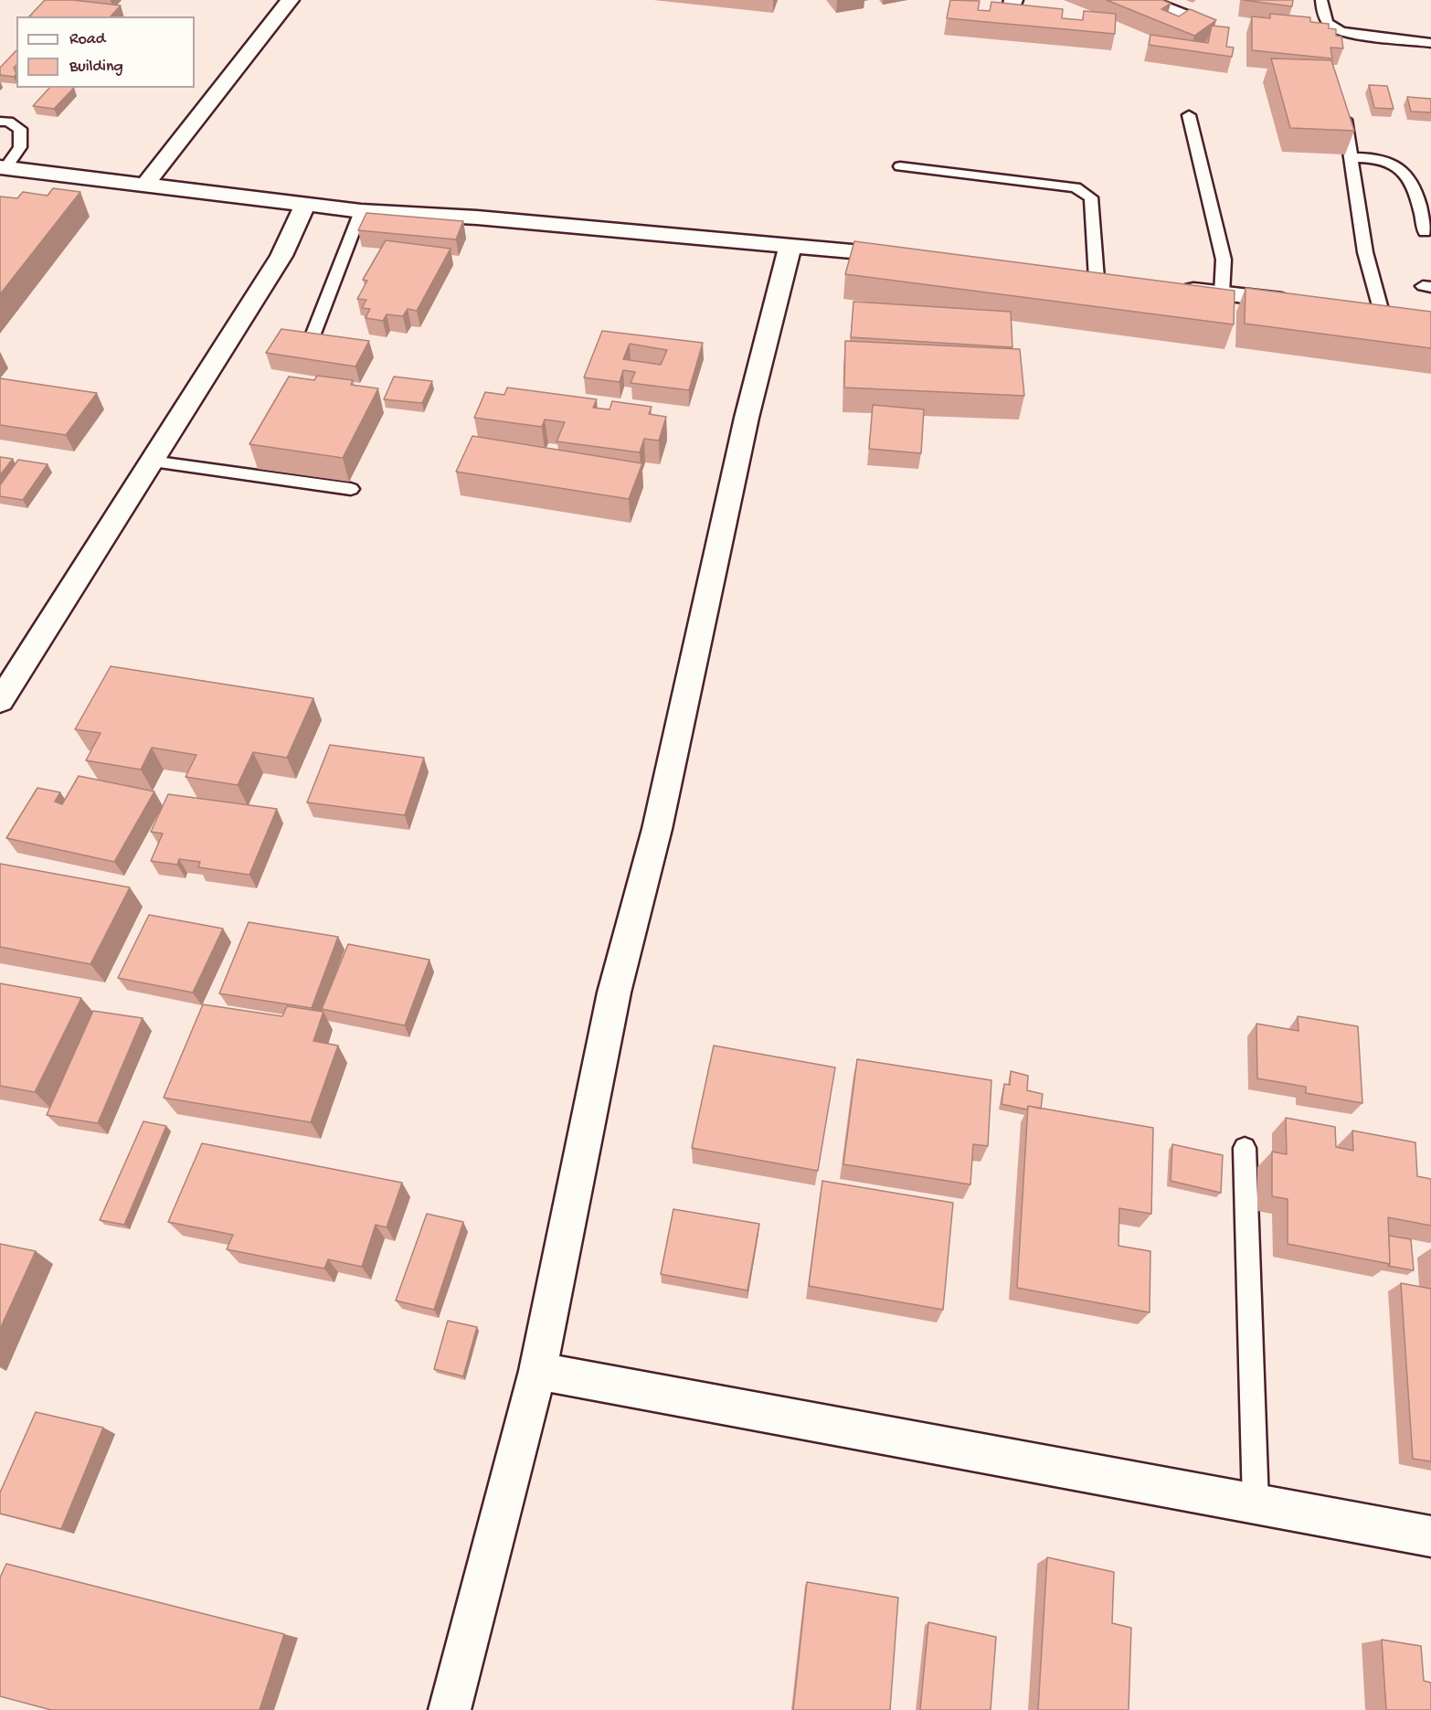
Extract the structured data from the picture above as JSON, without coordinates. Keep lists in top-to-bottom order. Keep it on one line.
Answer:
{"legend":["Road","Building"]}
